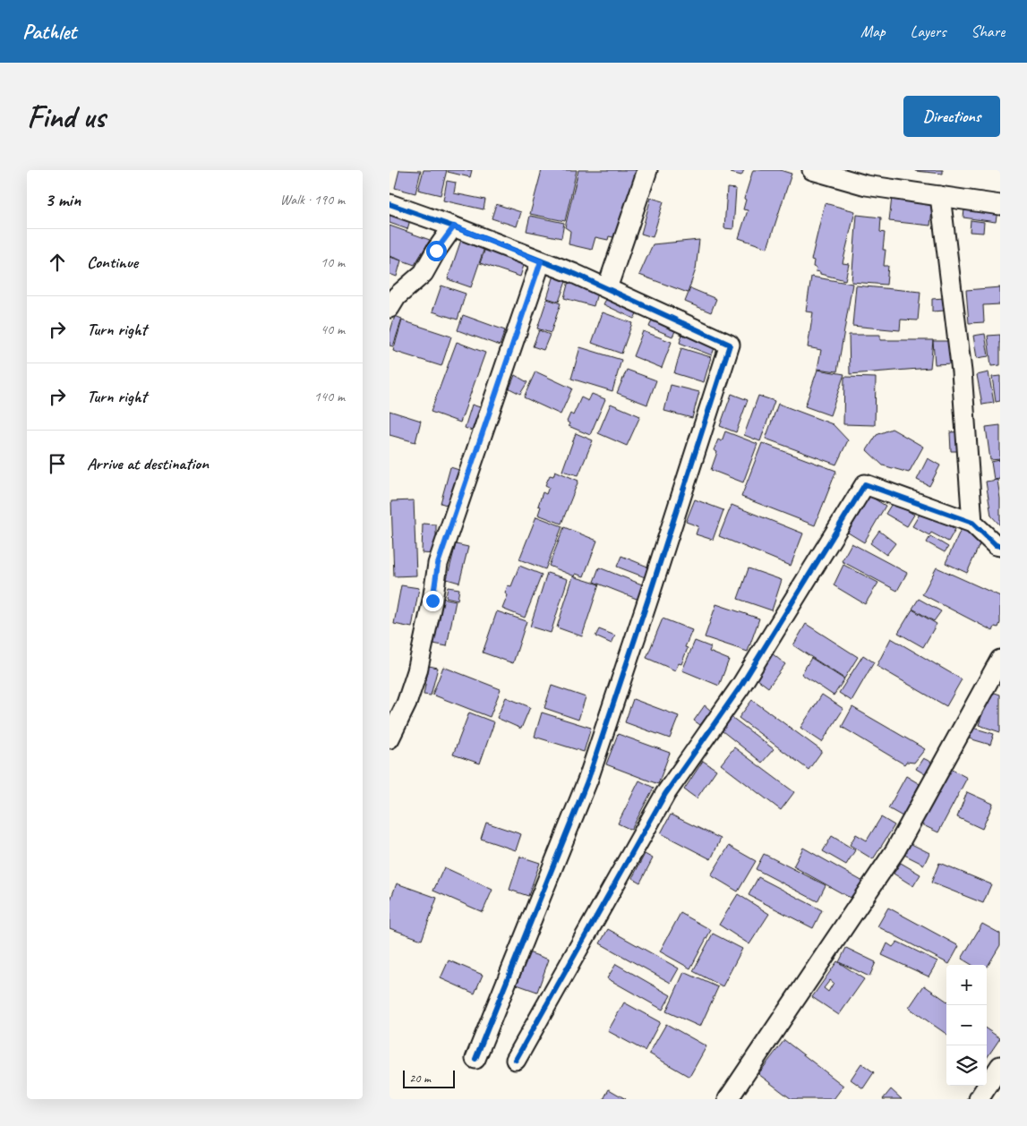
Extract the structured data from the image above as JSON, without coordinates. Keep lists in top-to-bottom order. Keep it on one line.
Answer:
{"scale_bar":"20 m","page":{"header":"Pathlet","nav":["Map","Layers","Share"],"buttons":"Directions","title":"Find us","heading":["3 min","Walk · 190 m"],"list":[["Continue","10 m"],["Turn right","40 m"],["Turn right","140 m"],"Arrive at destination"],"map_buttons":["+","−"],"scale":"20 m"}}
